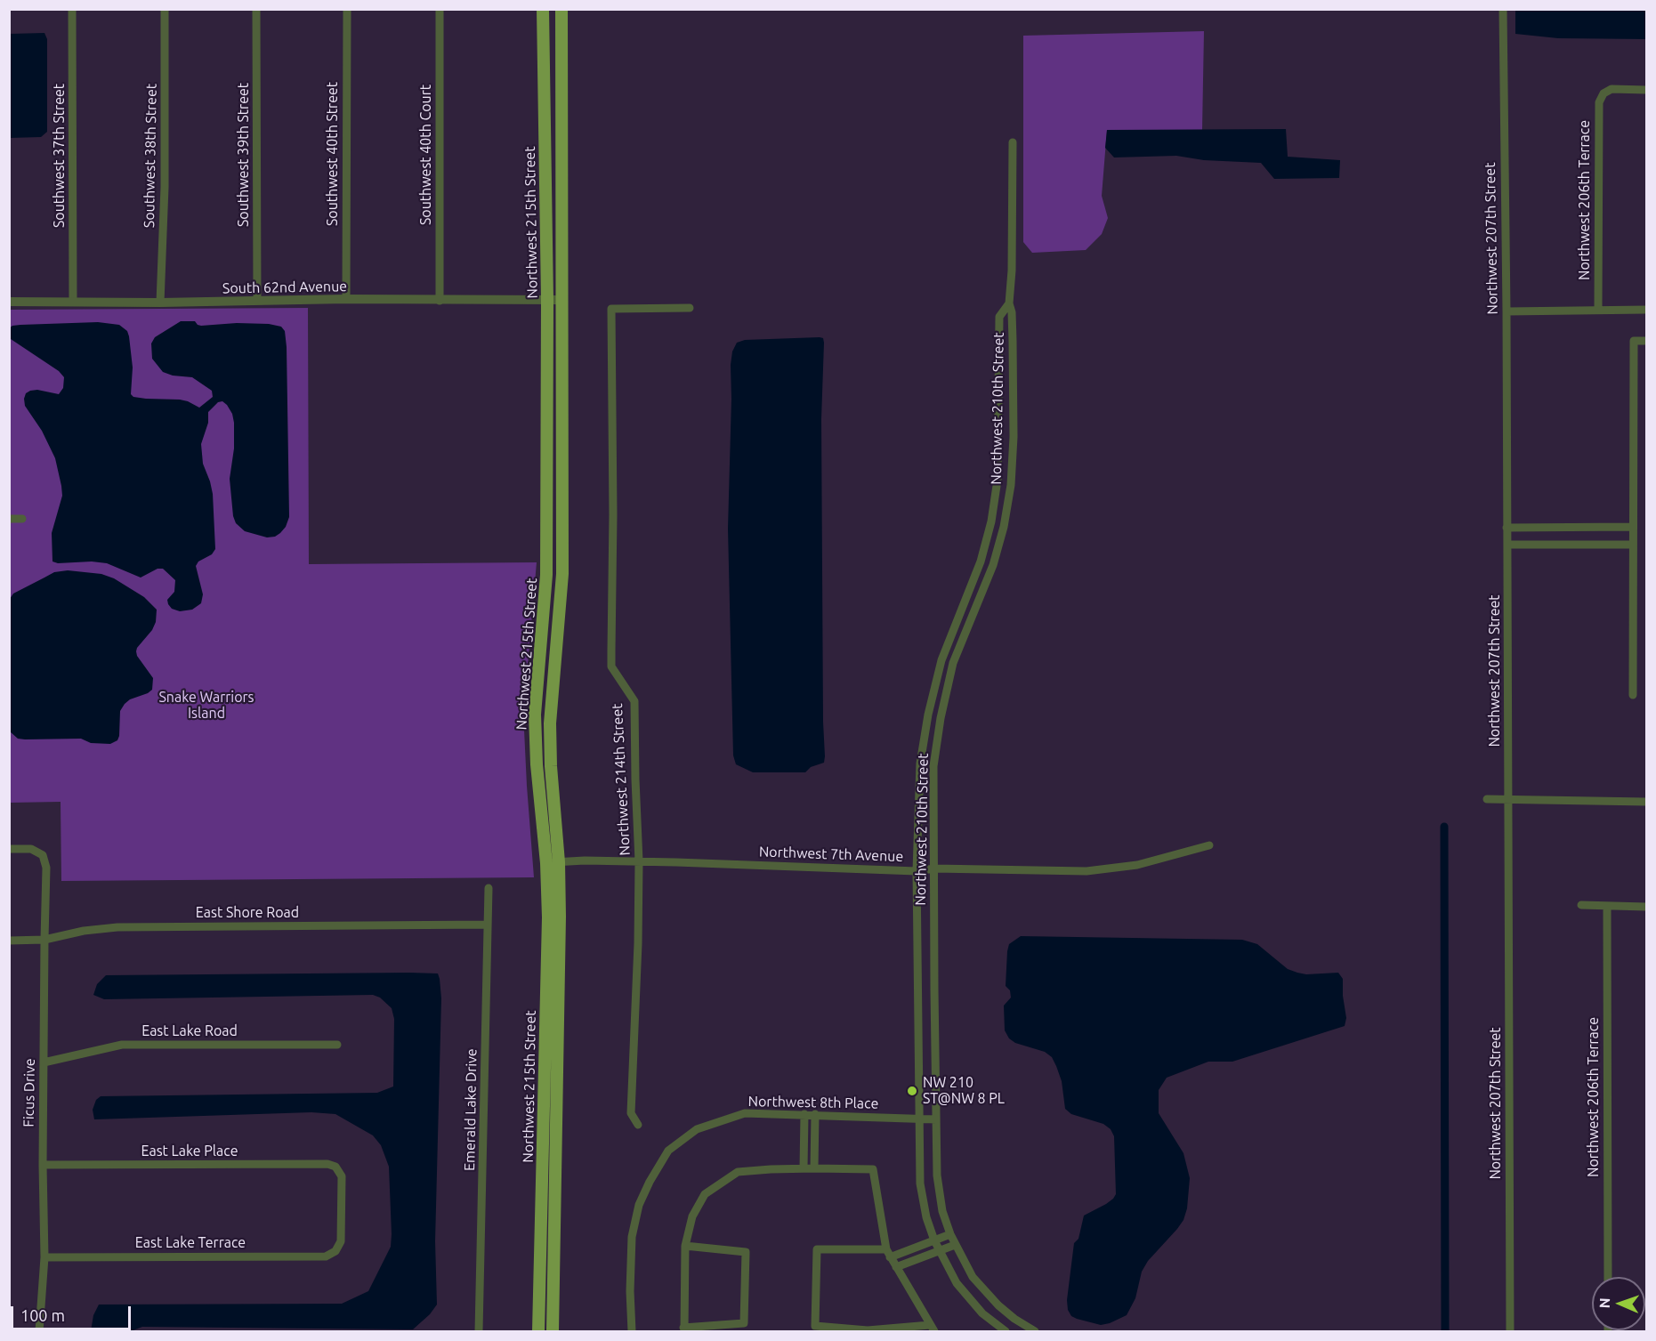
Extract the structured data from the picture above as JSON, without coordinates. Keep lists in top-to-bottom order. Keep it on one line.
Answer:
{"streets":{"main road":["Northwest 215th Street"],"street":["Southwest 40th Street","Southwest 39th Street","Southwest 40th Court","Southwest 37th Street","Southwest 38th Street","Northwest 206th Terrace","Northwest 207th Street","South 62nd Avenue","Northwest 210th Street","Northwest 214th Street","Northwest 7th Avenue","East Shore Road","East Lake Road","Ficus Drive","Northwest 8th Place","Emerald Lake Drive","East Lake Place","East Lake Terrace"]},"crossings":[["Southwest 40th Street","South 62nd Avenue"],["Southwest 39th Street","South 62nd Avenue"],["Southwest 40th Court","South 62nd Avenue"],["Southwest 37th Street","South 62nd Avenue"],["Southwest 38th Street","South 62nd Avenue"],["Northwest 215th Street","South 62nd Avenue"],["Northwest 215th Street","Northwest 7th Avenue"],["Northwest 210th Street","Northwest 7th Avenue"],["Northwest 210th Street","Northwest 8th Place"],["Northwest 214th Street","Northwest 7th Avenue"],["East Shore Road","Ficus Drive"],["East Shore Road","Emerald Lake Drive"],["East Lake Road","Ficus Drive"],["Ficus Drive","East Lake Place"],["Ficus Drive","East Lake Terrace"],["East Lake Place","East Lake Terrace"]],"parks":["Snake Warriors Island"],"places":["NW 210 ST@NW 8 PL"],"scale_bar":"100 m","north":"left"}
